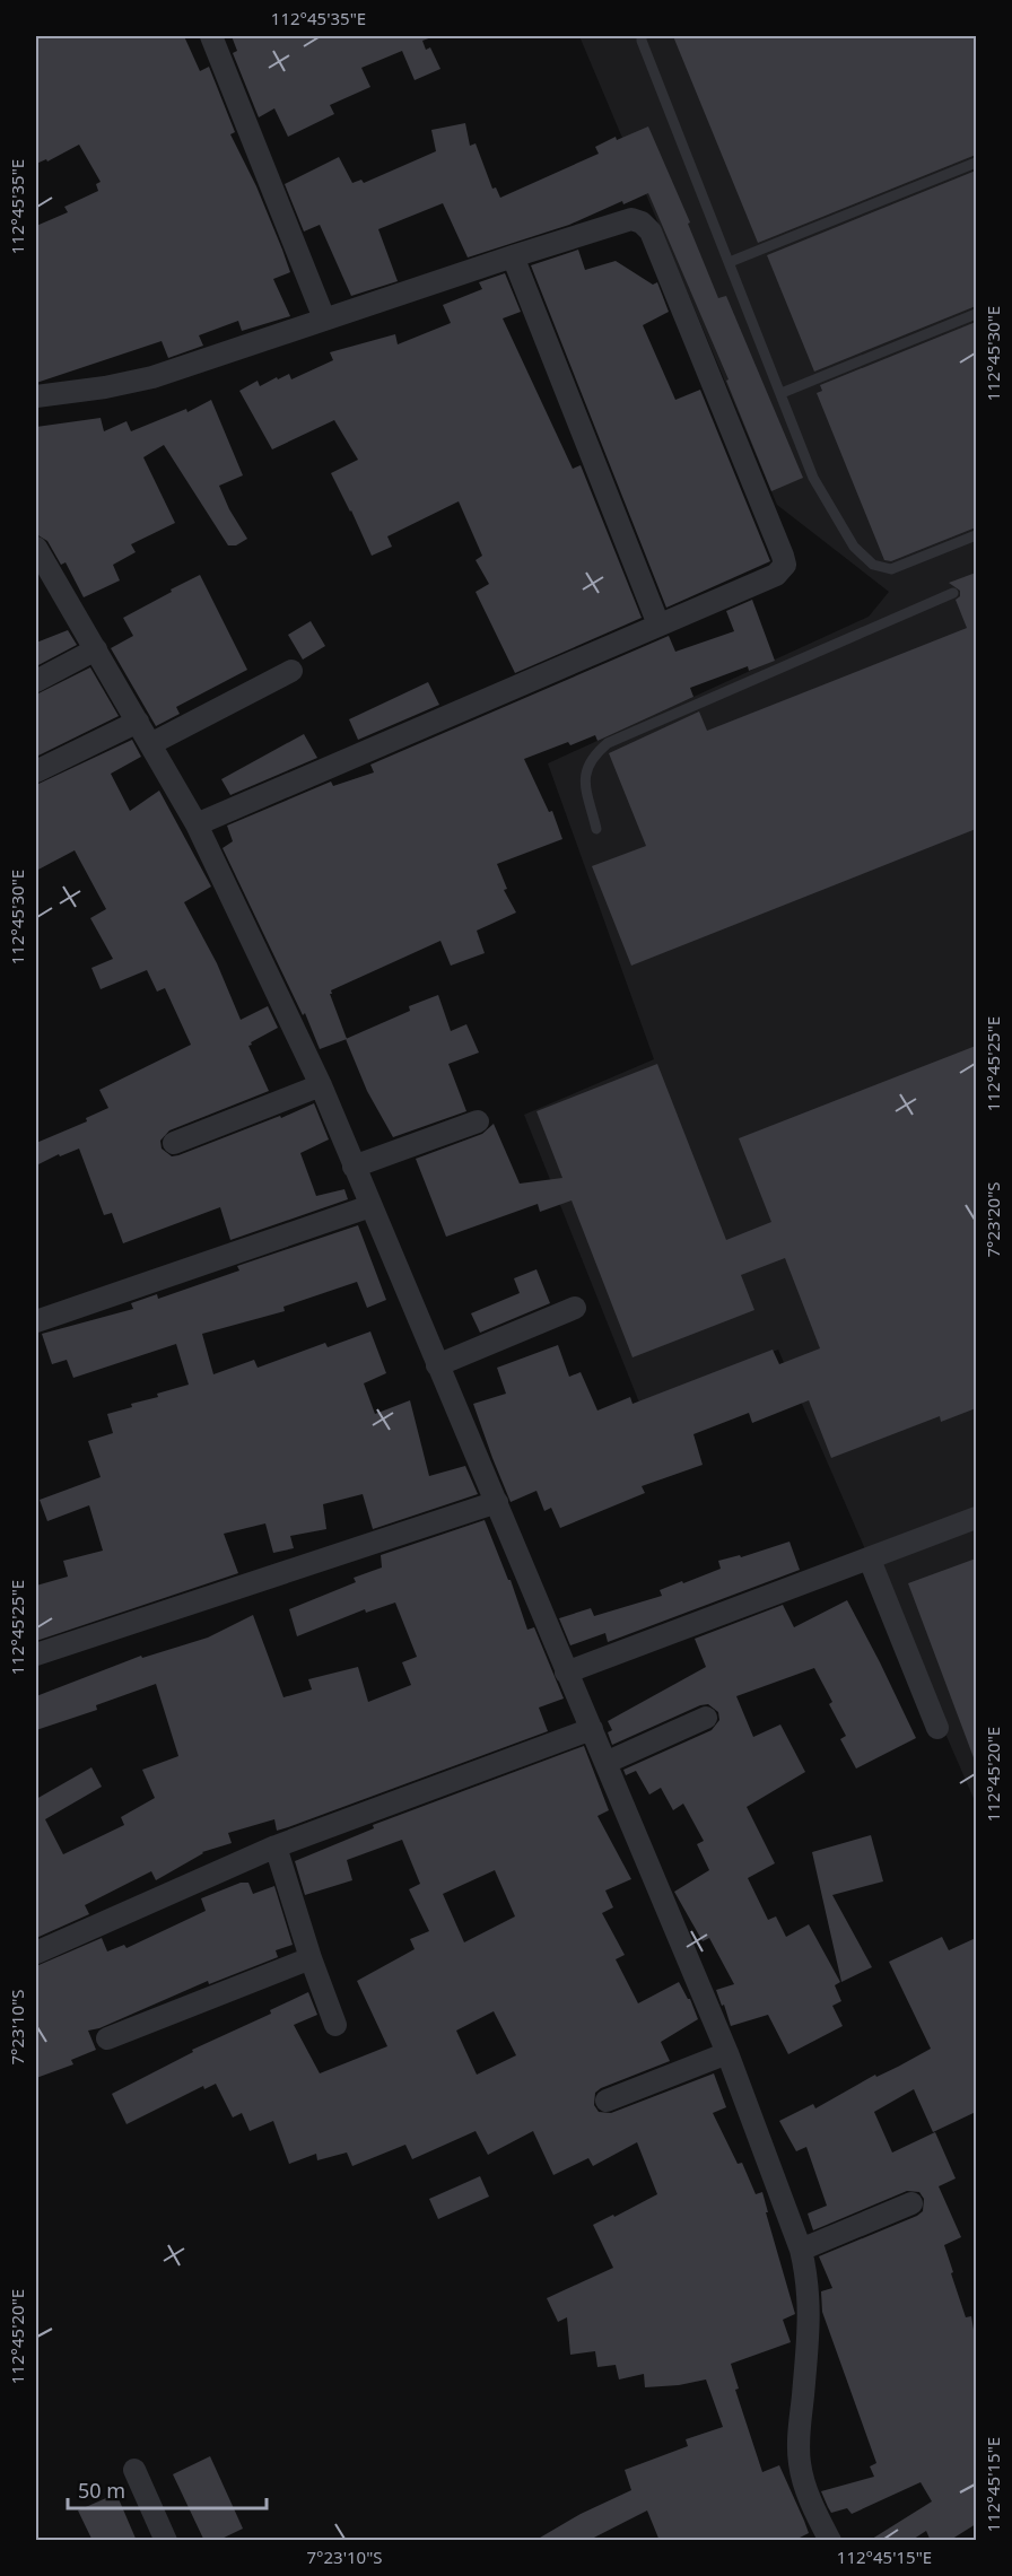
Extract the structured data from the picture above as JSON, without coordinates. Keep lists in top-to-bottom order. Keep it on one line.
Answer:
{"scale_bar":"50 m","coordinates":["112°45'35\"E","112°45'30\"E","112°45'25\"E","7°23'20\"S","112°45'20\"E","7°23'10\"S","112°45'15\"E"]}
